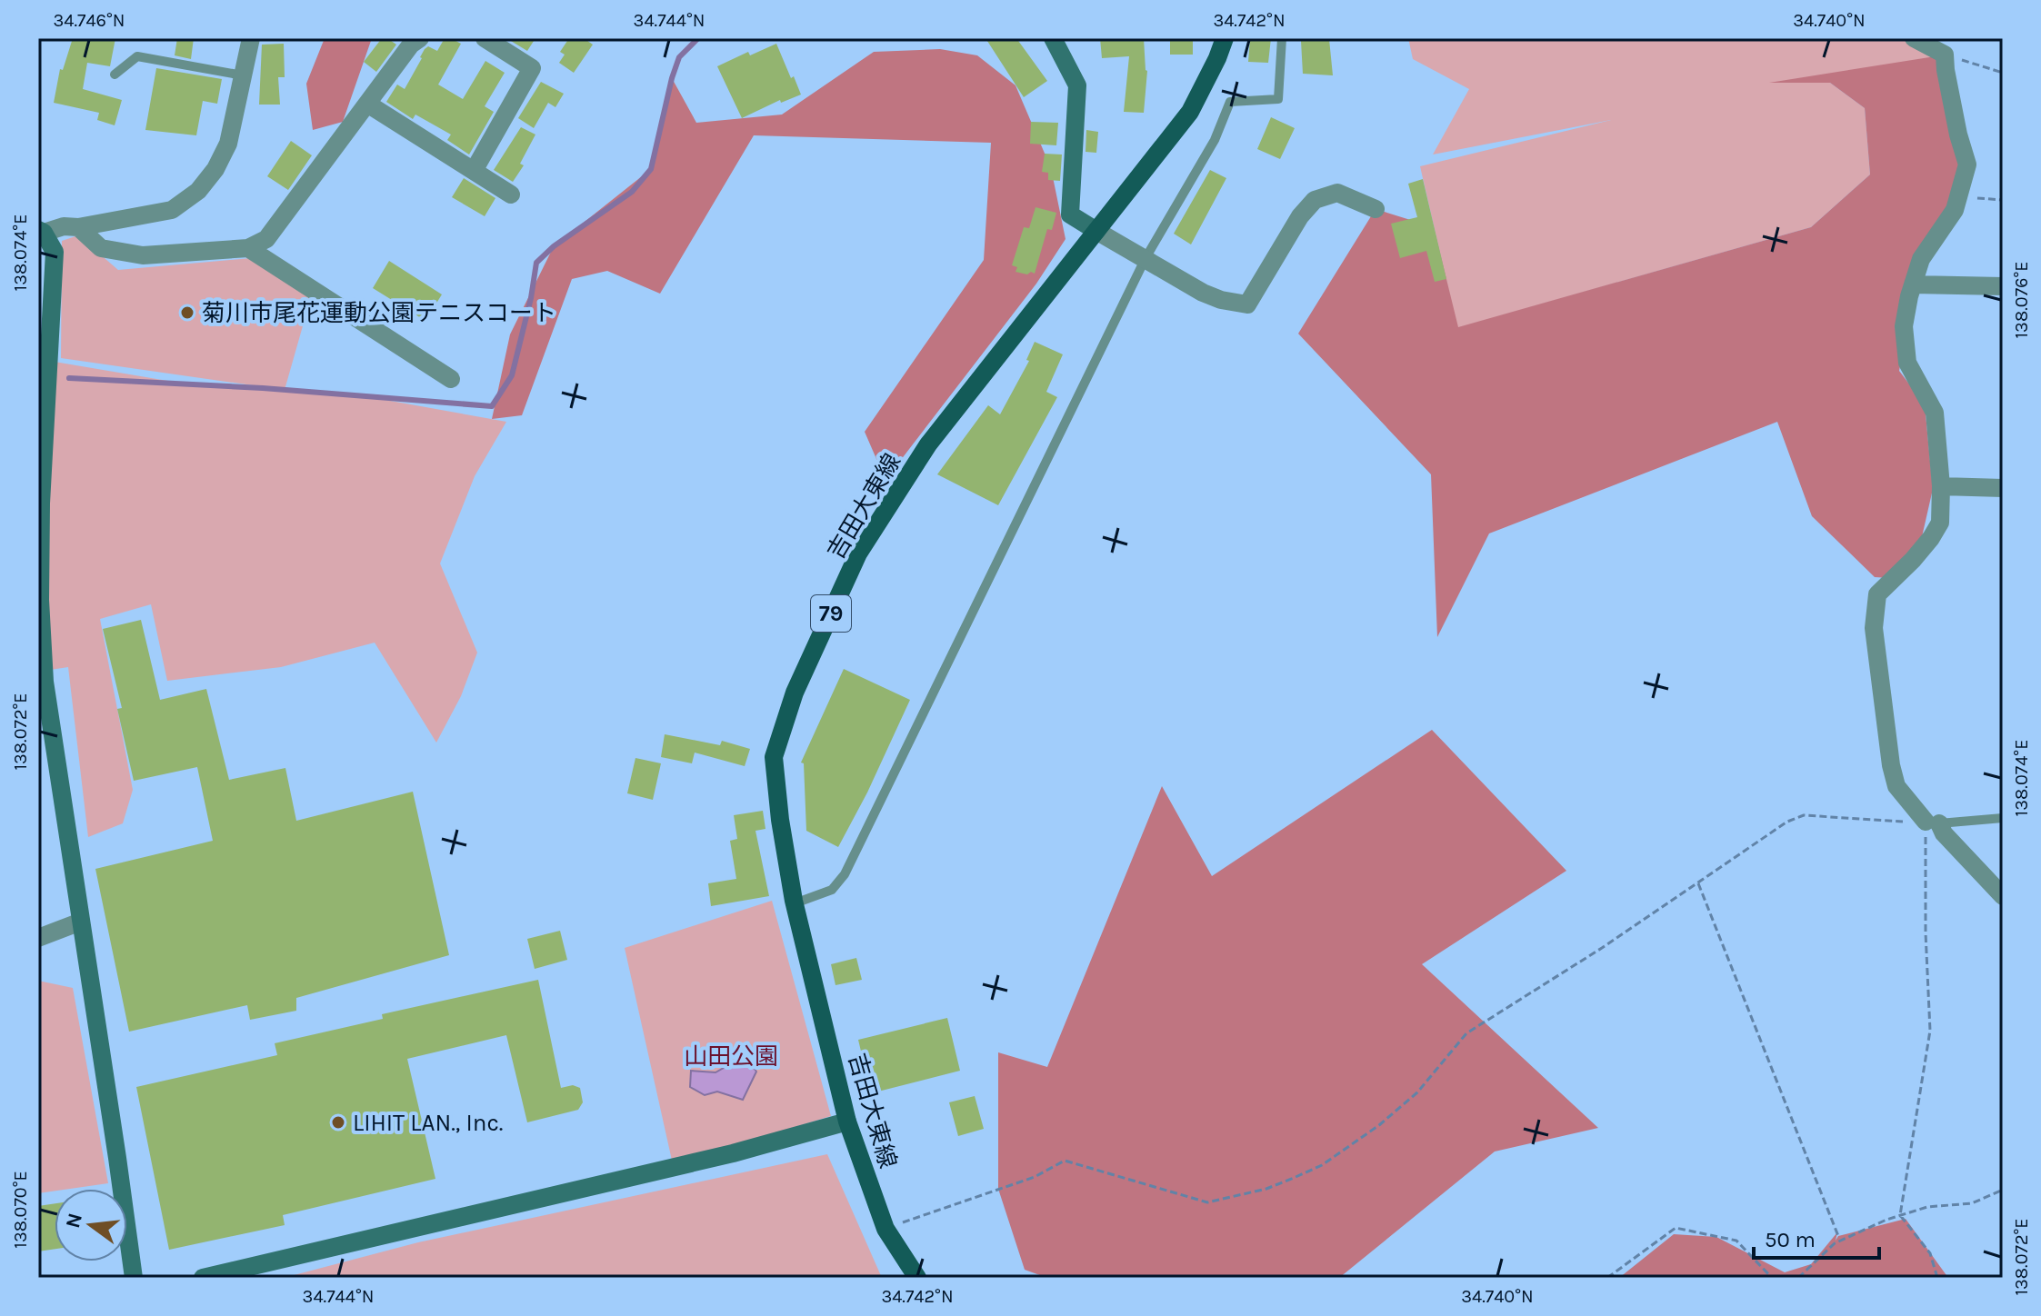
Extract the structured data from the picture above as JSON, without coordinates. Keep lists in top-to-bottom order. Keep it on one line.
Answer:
{"streets":{"main road":["吉田大東線","79"]},"parks":["山田公園"],"places":["菊川市尾花運動公園テニスコート","LIHIT LAN., Inc."],"scale_bar":"50 m","north":"left","coordinates":["34.746°N","34.744°N","34.742°N","34.740°N","138.074°E","138.076°E","138.072°E","138.070°E"]}
